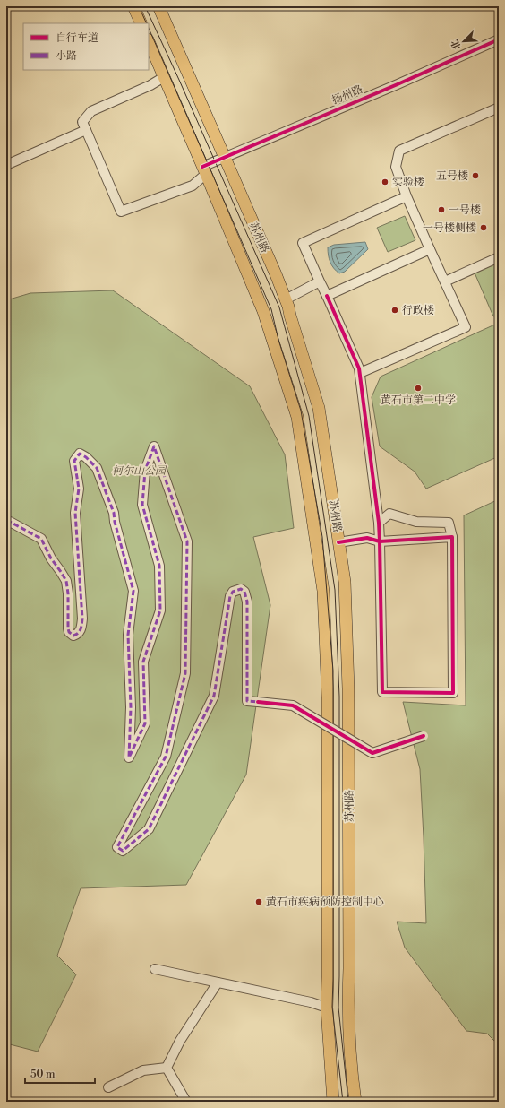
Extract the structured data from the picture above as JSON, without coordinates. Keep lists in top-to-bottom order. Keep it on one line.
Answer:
{"streets":{"main road":["苏州路"],"street":["扬州路"]},"crossings":[["扬州路","苏州路"]],"parks":["柯尔山公园"],"places":["五号楼","实验楼","一号楼","一号楼侧楼","行政楼","黄石市第二中学","黄石市疾病预防控制中心"],"legend":["自行车道","小路"],"scale_bar":"50 m","north":"bottom left"}
